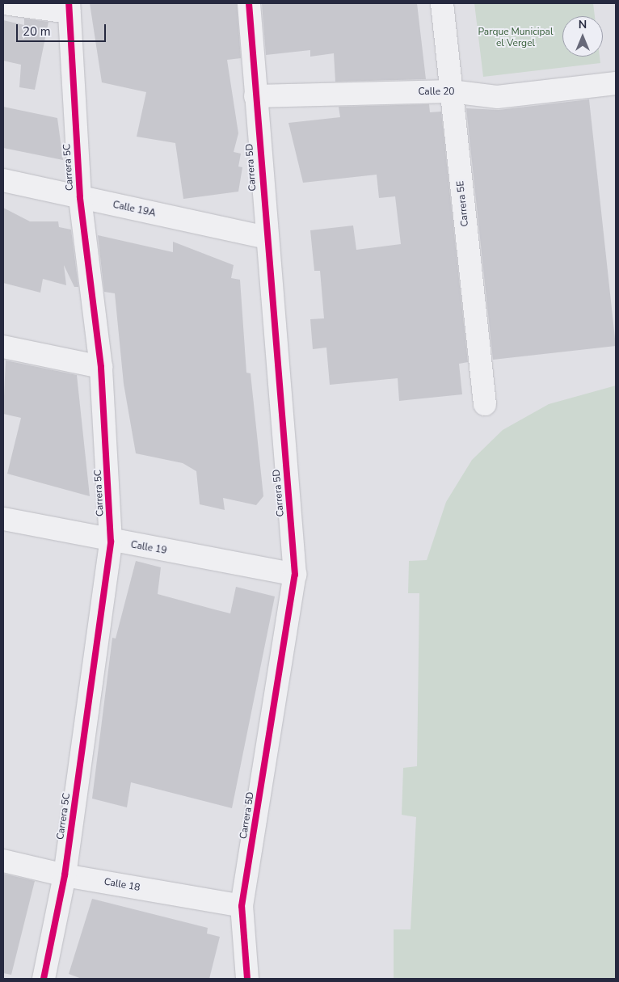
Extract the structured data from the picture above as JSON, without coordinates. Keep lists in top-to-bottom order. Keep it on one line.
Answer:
{"streets":{"street":["Calle 20","Carrera 5C","Carrera 5D","Carrera 5E","Calle 19A","Calle 19","Calle 18"]},"crossings":[["Calle 20","Carrera 5D"],["Calle 20","Carrera 5E"],["Carrera 5C","Calle 19A"],["Carrera 5C","Calle 19"],["Carrera 5C","Calle 18"],["Carrera 5D","Calle 19A"],["Carrera 5D","Calle 19"],["Carrera 5D","Calle 18"]],"parks":["Parque Municipal el Vergel"],"scale_bar":"20 m","north":"top"}
